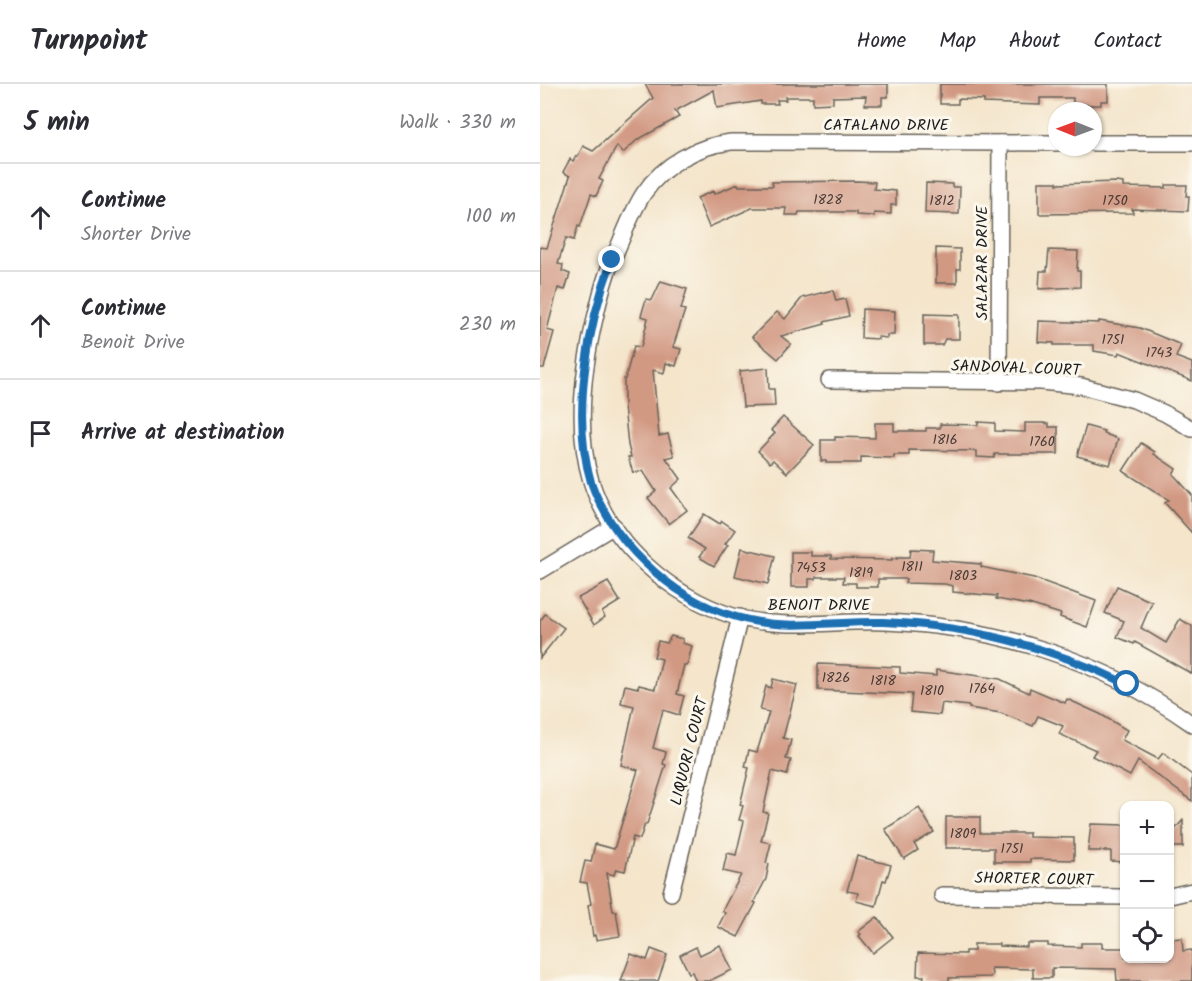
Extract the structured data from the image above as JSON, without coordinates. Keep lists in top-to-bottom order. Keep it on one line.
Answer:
{"streets":{"street":["CATALANO DRIVE","SALAZAR DRIVE","SANDOVAL COURT","BENOIT DRIVE","LIQUORI COURT","SHORTER COURT"]},"crossings":[["CATALANO DRIVE","SALAZAR DRIVE"],["CATALANO DRIVE","BENOIT DRIVE"],["SALAZAR DRIVE","SANDOVAL COURT"],["BENOIT DRIVE","LIQUORI COURT"]],"house_numbers":["1828","1812","1750","1751","1743","1816","1760","1811","7453","1819","1803","1826","1818","1764","1810","1809","1751"],"north":"left","page":{"header":"Turnpoint","nav":["Home","Map","About","Contact"],"heading":["5 min","Walk · 330 m"],"list":[["Continue","Shorter Drive","100 m"],["Continue","Benoit Drive","230 m"],"Arrive at destination"],"map_buttons":["+","−"]}}
